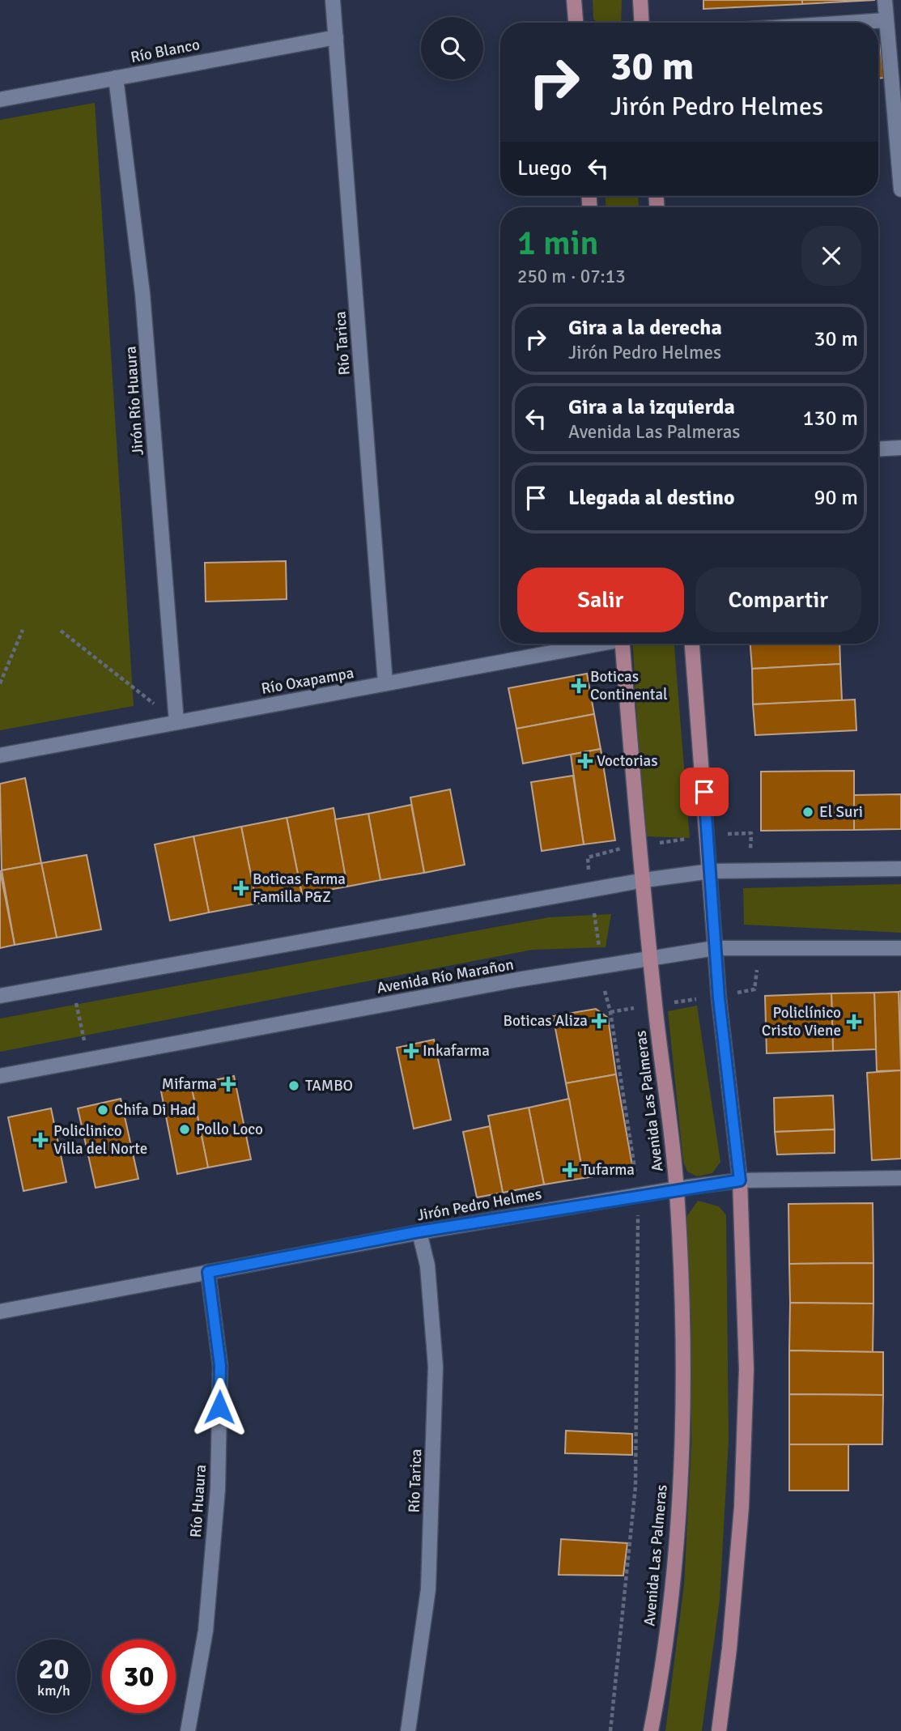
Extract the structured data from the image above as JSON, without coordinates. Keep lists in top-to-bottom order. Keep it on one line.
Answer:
{"streets":{"main road":["Avenida Las Palmeras"],"street":["Río Blanco","Río Tarica","Jirón Río Huaura","Río Oxapampa","Avenida Río Marañon","Jirón Pedro Helmes","Río Huaura"]},"crossings":[["Río Blanco","Río Tarica"],["Río Blanco","Jirón Río Huaura"],["Río Tarica","Río Oxapampa"],["Río Tarica","Jirón Pedro Helmes"],["Jirón Río Huaura","Río Oxapampa"],["Avenida Río Marañon","Avenida Las Palmeras"],["Avenida Las Palmeras","Jirón Pedro Helmes"],["Jirón Pedro Helmes","Río Huaura"]],"places":{"health":["Boticas Continental","Voctorias","Boticas Farma Familla P&Z","Boticas Aliza","Policlínico Cristo Viene","Inkafarma","Mifarma","Policlinico Villa del Norte","Tufarma"],"other":["El Suri","TAMBO","Chifa Di Had","Pollo Loco"]},"page":{"turn":["30 m","Jirón Pedro Helmes"],"then":"Luego","heading":["1 min","250 m · 07:13"],"list":[{"name":"Gira a la derecha","note":"Jirón Pedro Helmes","value":"30 m"},{"name":"Gira a la izquierda","note":"Avenida Las Palmeras","value":"130 m"},{"name":"Llegada al destino","value":"90 m"}],"buttons":["Salir","Compartir"],"speed":"20 km/h","limit":"30"}}
